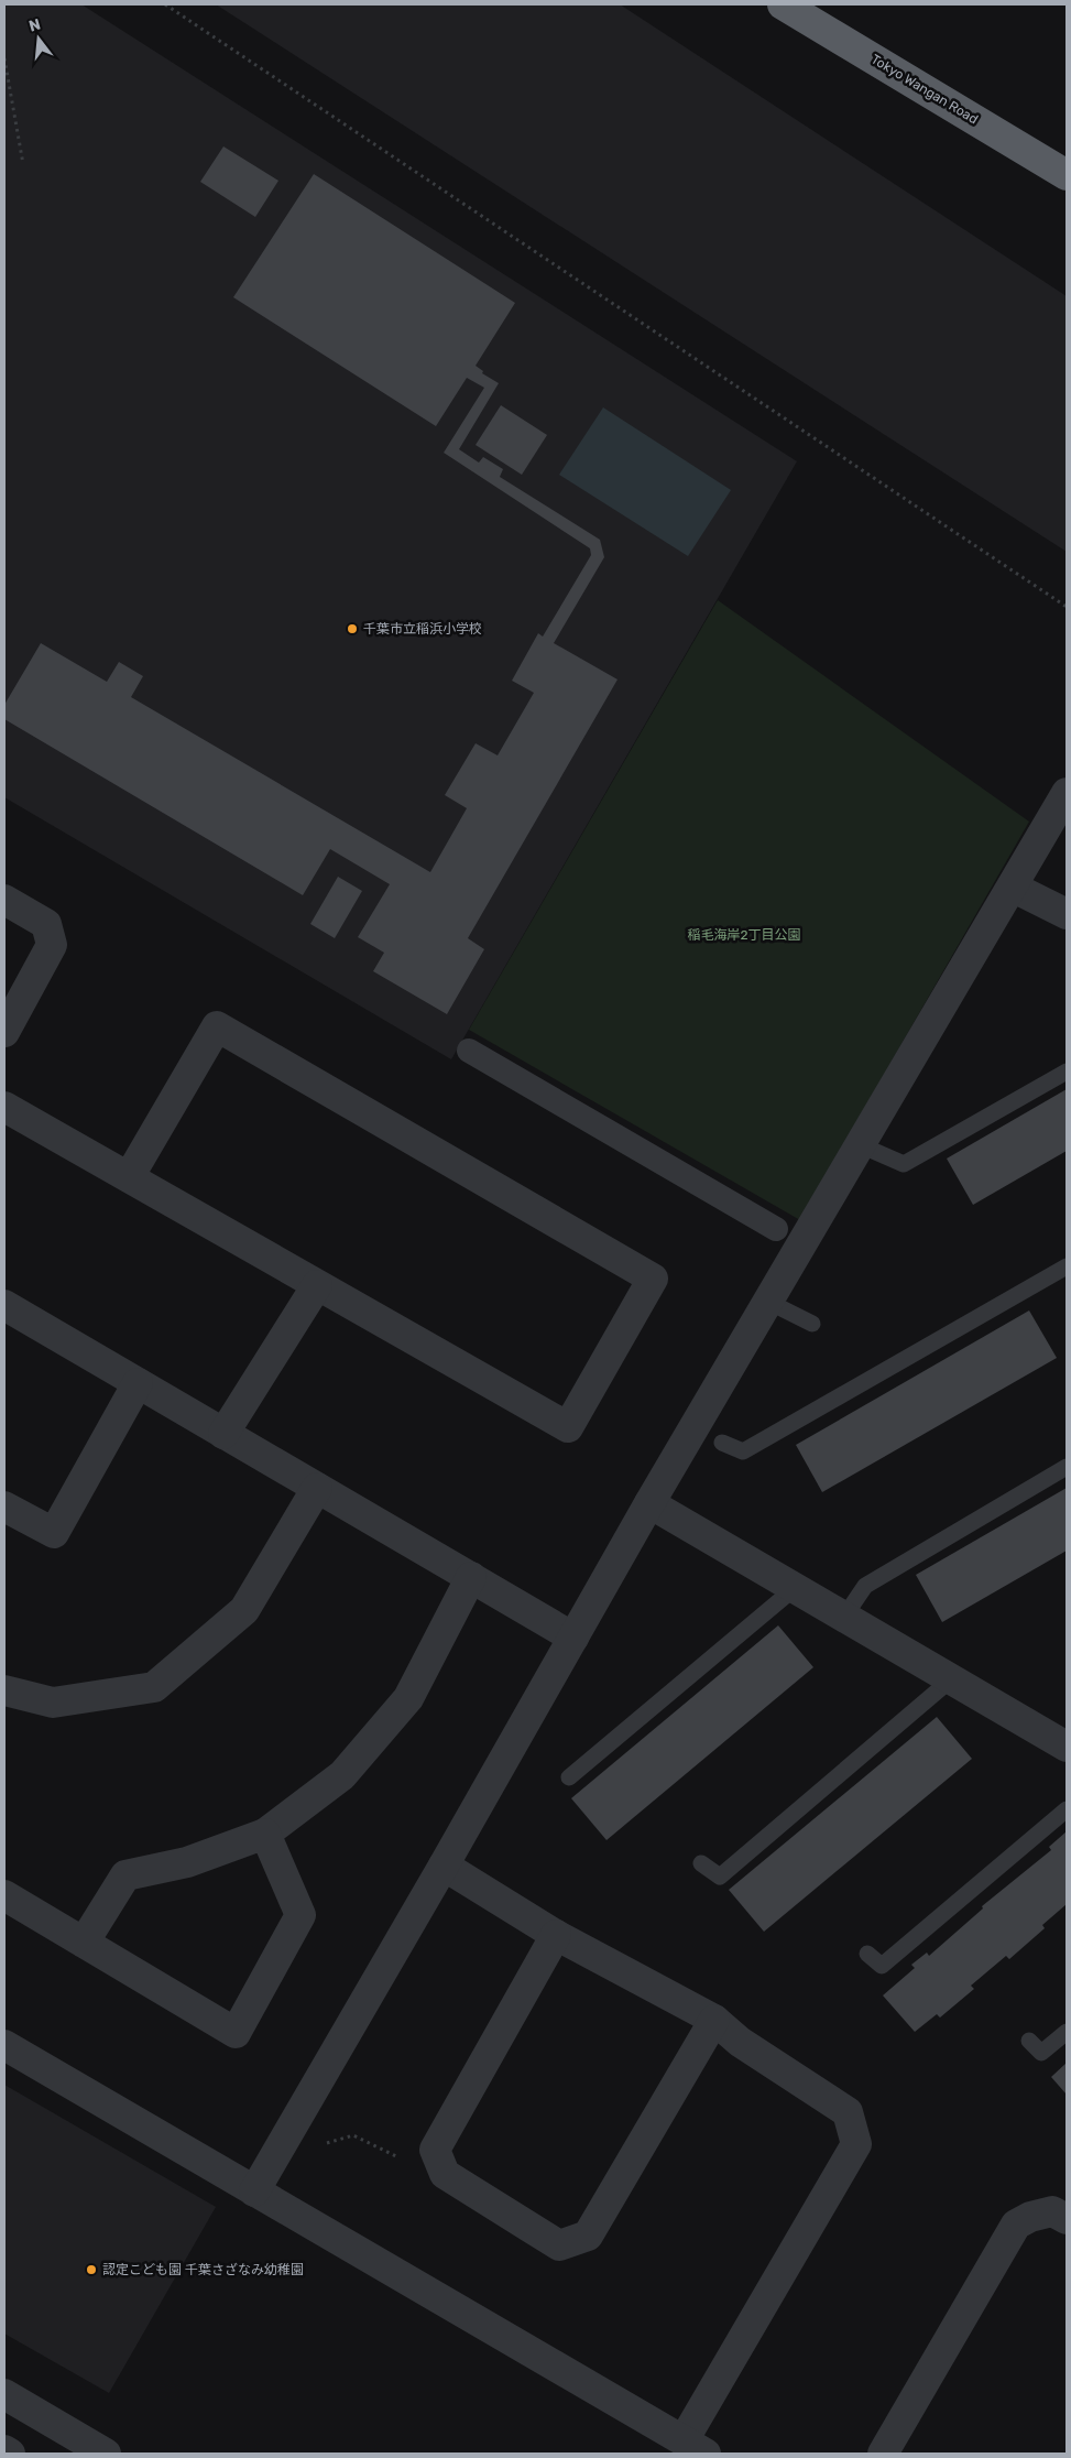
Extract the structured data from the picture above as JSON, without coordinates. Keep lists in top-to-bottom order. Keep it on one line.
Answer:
{"streets":{"highway":["Tokyo Wangan Road"]},"parks":["稲毛海岸2丁目公園"],"places":["千葉市立稲浜小学校","認定こども園 千葉さざなみ幼稚園"],"north":"top"}
